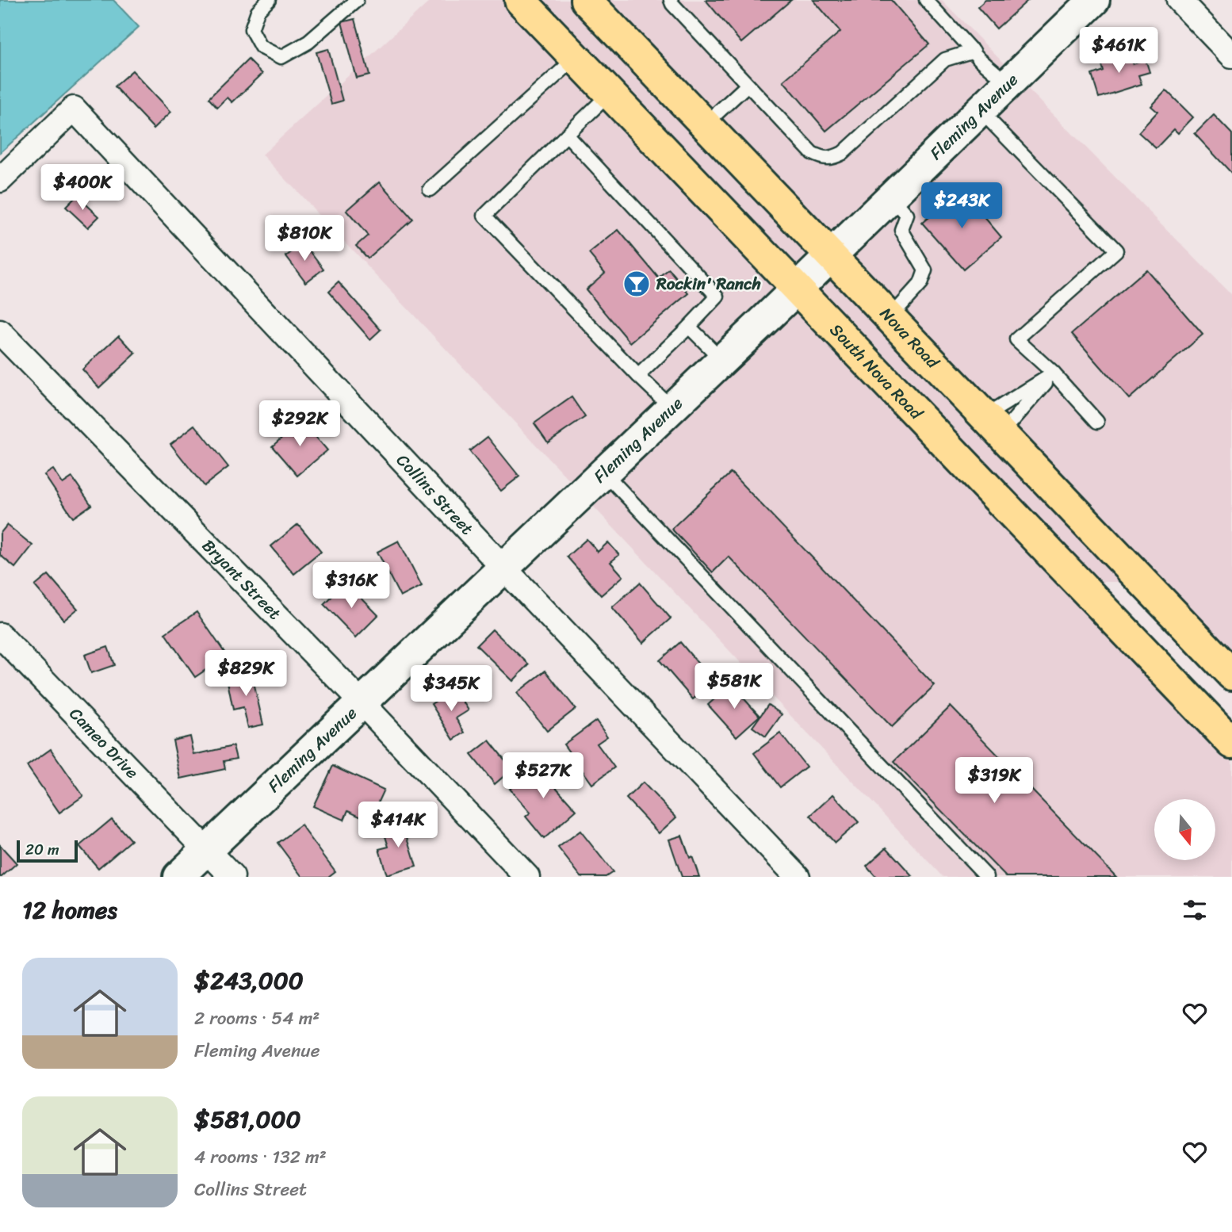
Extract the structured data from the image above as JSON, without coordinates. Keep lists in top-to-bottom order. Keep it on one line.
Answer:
{"streets":{"main road":["Nova Road","South Nova Road"],"street":["Fleming Avenue","Collins Street","Bryant Street","Cameo Drive"]},"crossings":[["Fleming Avenue","Nova Road"],["Fleming Avenue","South Nova Road"],["Fleming Avenue","Collins Street"],["Fleming Avenue","Bryant Street"],["Fleming Avenue","Cameo Drive"]],"places":{"bar":["Rockin' Ranch"]},"scale_bar":"20 m","north":"bottom","page":{"price":["$461K","$400K","$243K","$810K","$292K","$316K","$829K","$581K","$345K","$527K","$319K","$414K"],"scale":"20 m","heading":"12 homes","list":[{"name":"$243,000","note":"2 rooms · 54 m² · Fleming Avenue"},{"name":"$581,000","note":"4 rooms · 132 m² · Collins Street"}]}}
